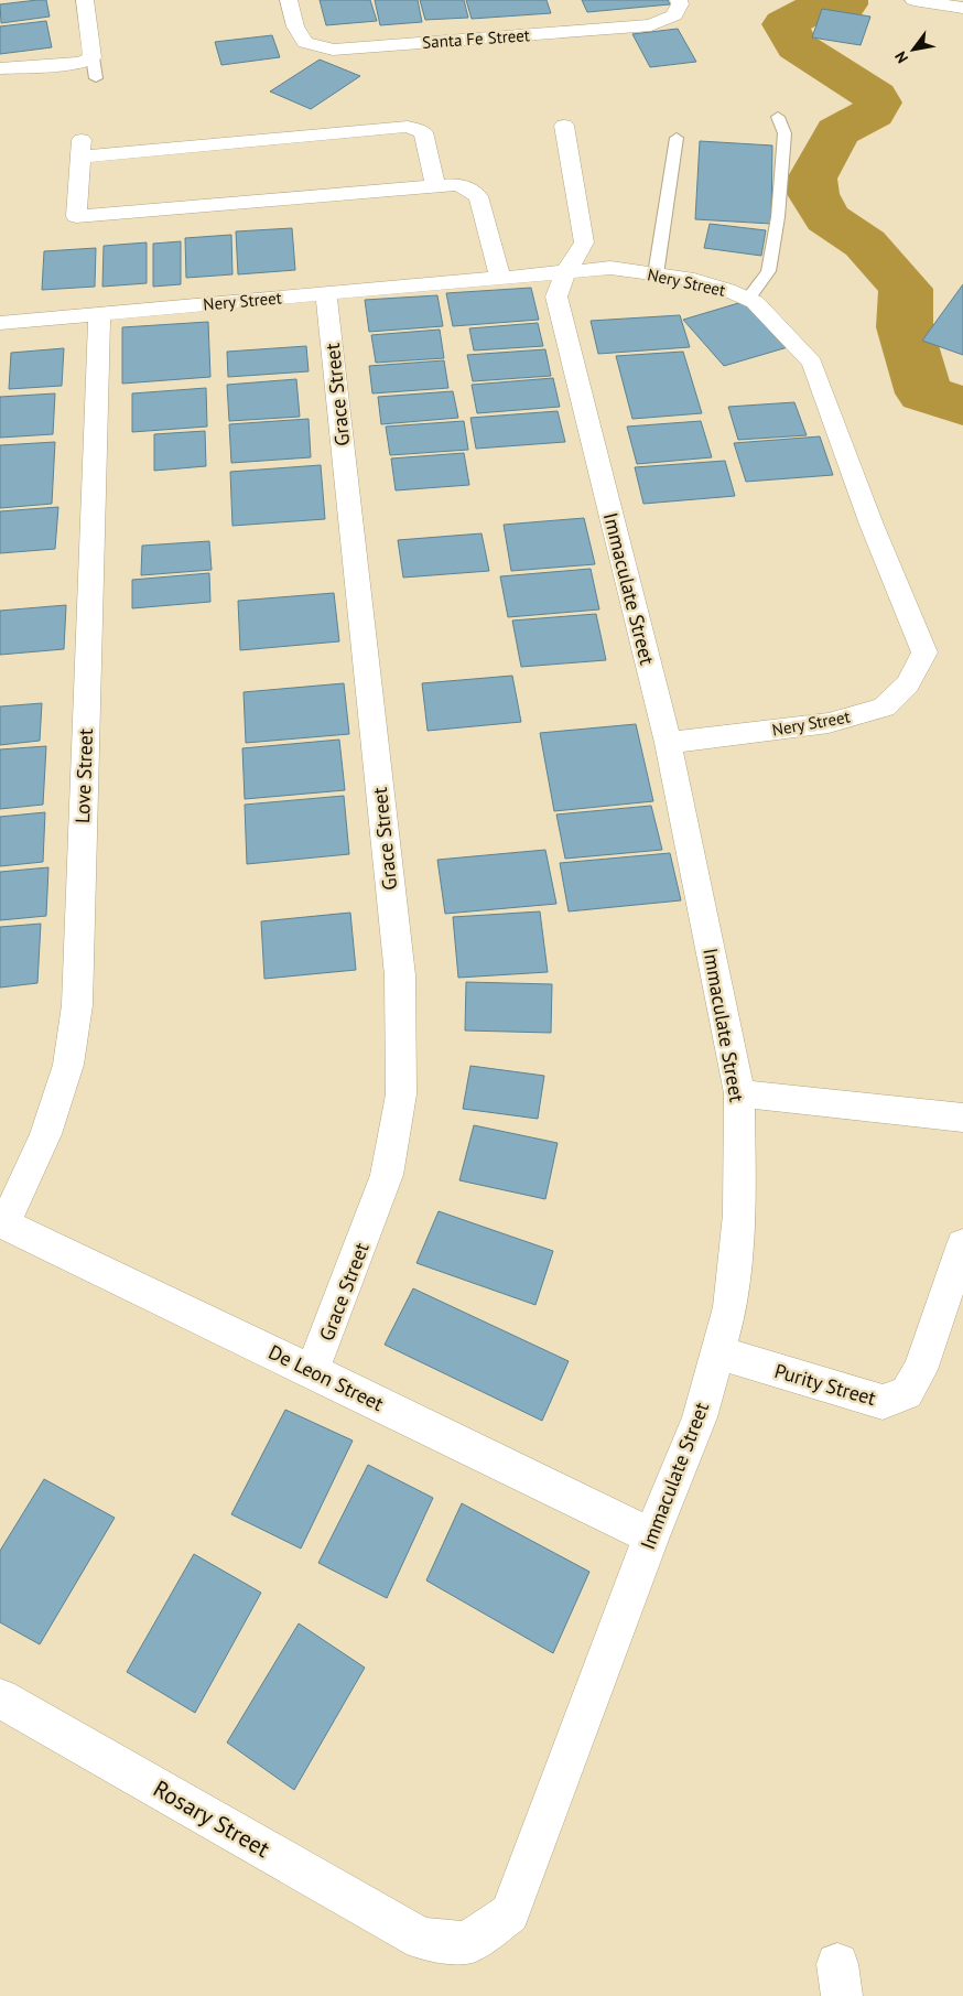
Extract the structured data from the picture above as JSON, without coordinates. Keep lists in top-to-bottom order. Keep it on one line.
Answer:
{"streets":{"street":["Santa Fe Street","Nery Street","Grace Street","Immaculate Street","Love Street","De Leon Street","Purity Street","Rosary Street"]},"crossings":[["Nery Street","Grace Street"],["Nery Street","Immaculate Street"],["Nery Street","Love Street"],["Grace Street","De Leon Street"],["Immaculate Street","De Leon Street"],["Immaculate Street","Purity Street"],["Immaculate Street","Rosary Street"],["Love Street","De Leon Street"]],"north":"bottom left"}
